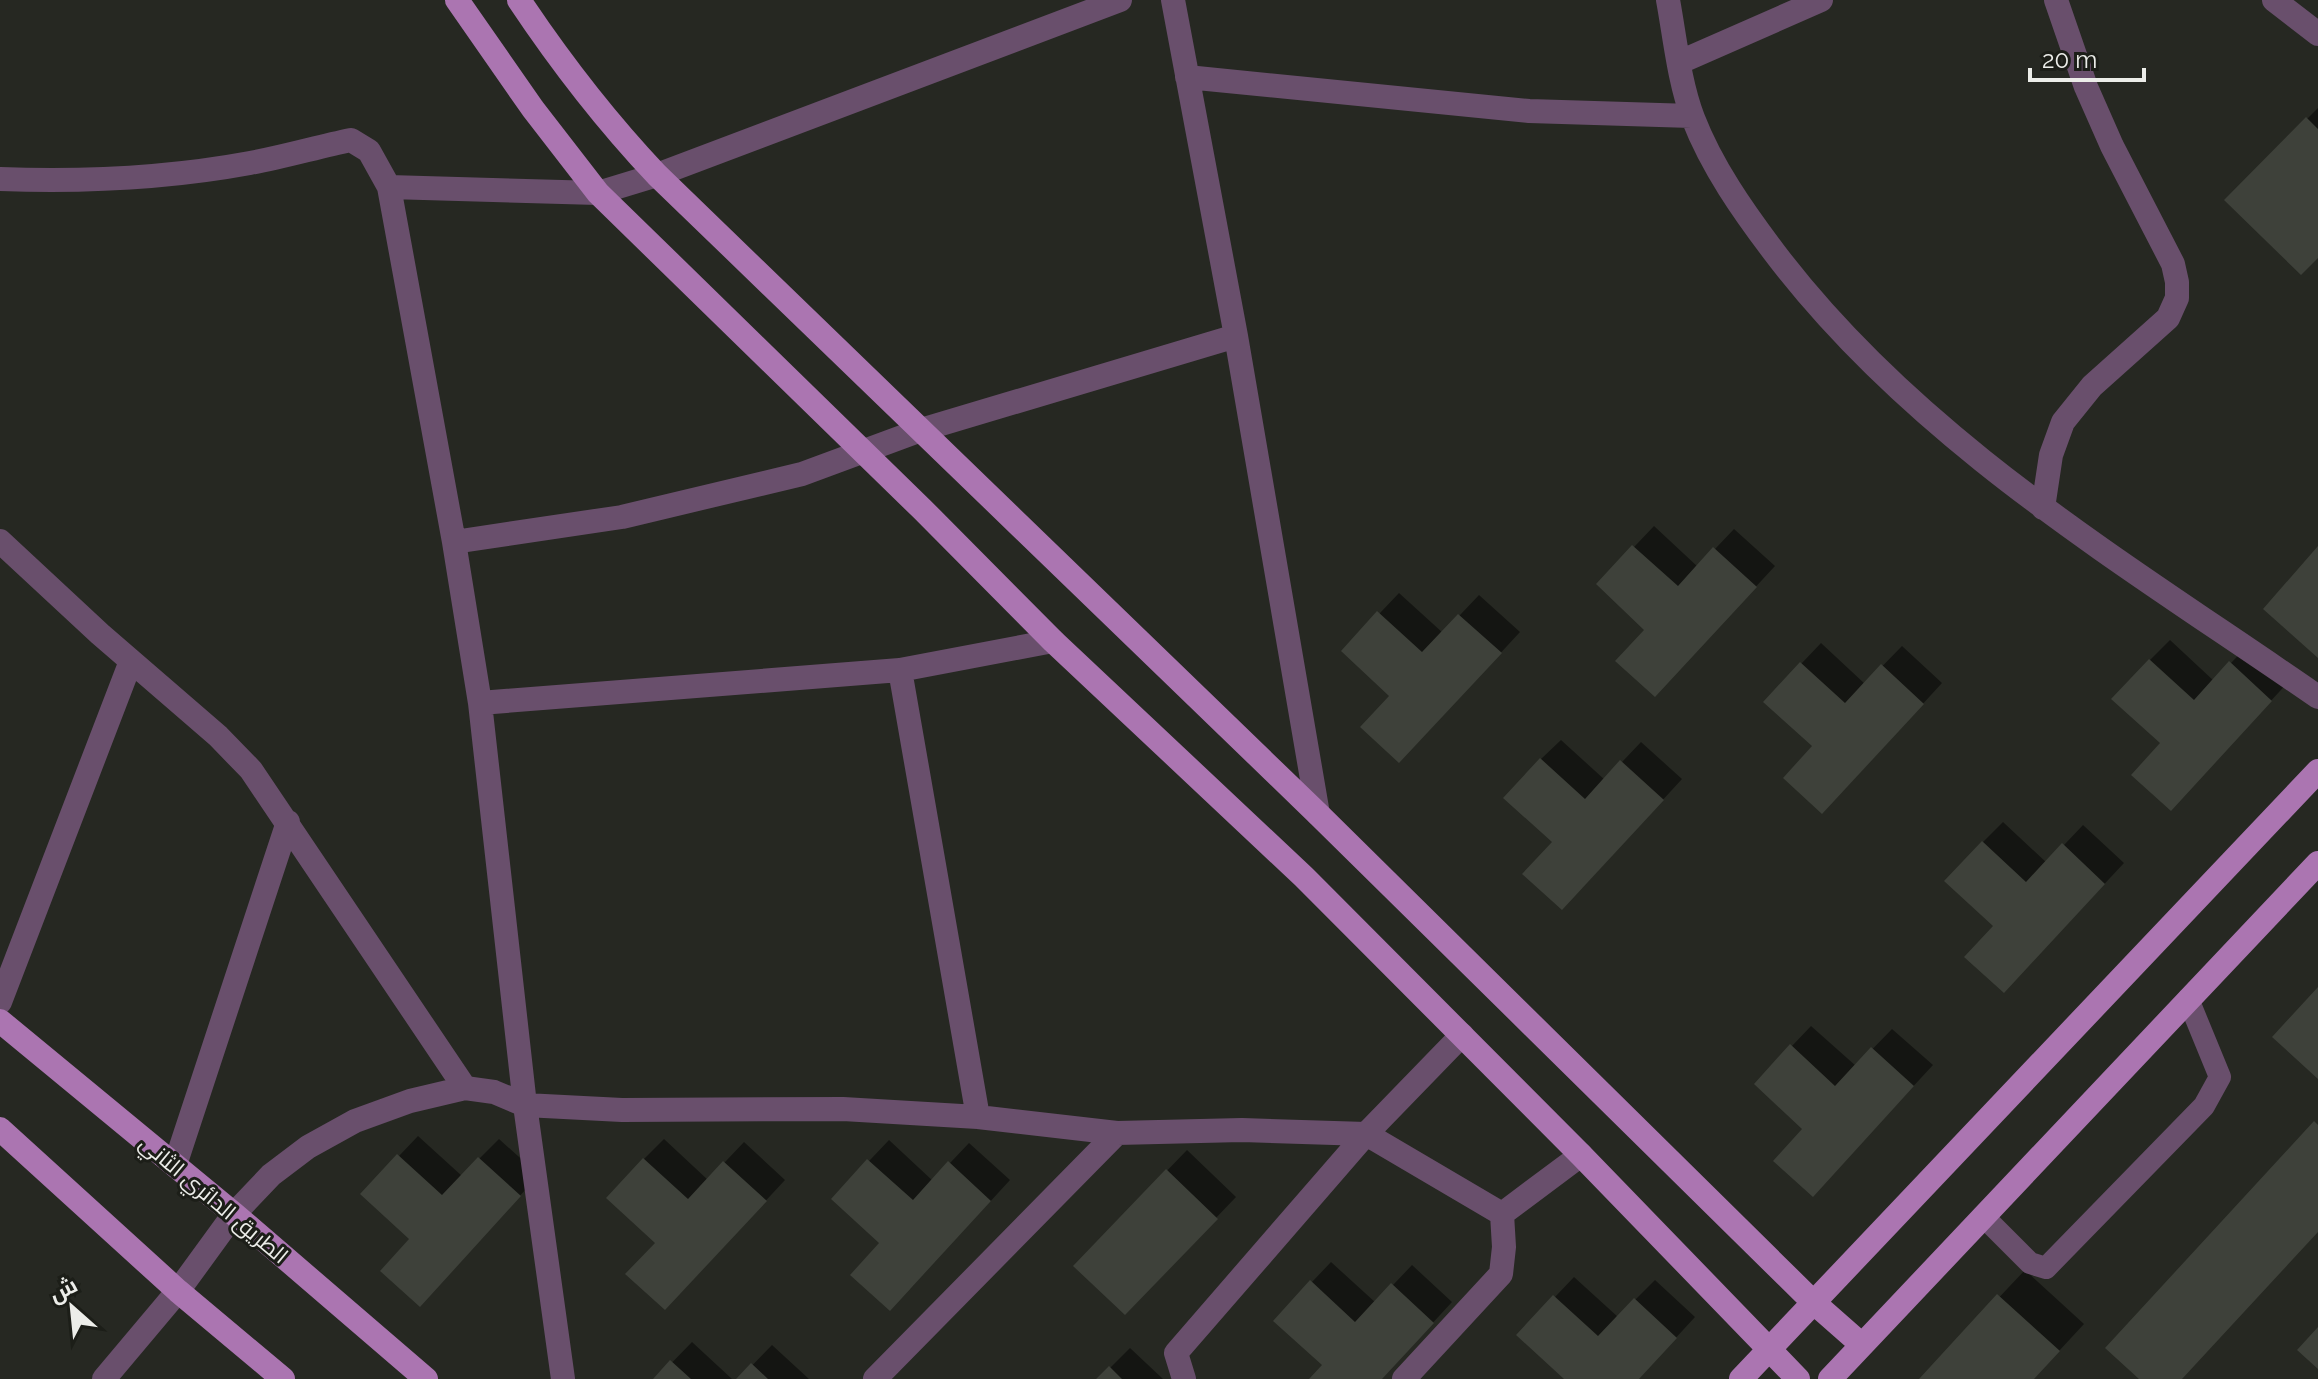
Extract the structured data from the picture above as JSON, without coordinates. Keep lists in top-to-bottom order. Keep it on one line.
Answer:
{"streets":{"main road":["الطريق الدائري الثاني"]},"scale_bar":"20 m","north":"top left"}
